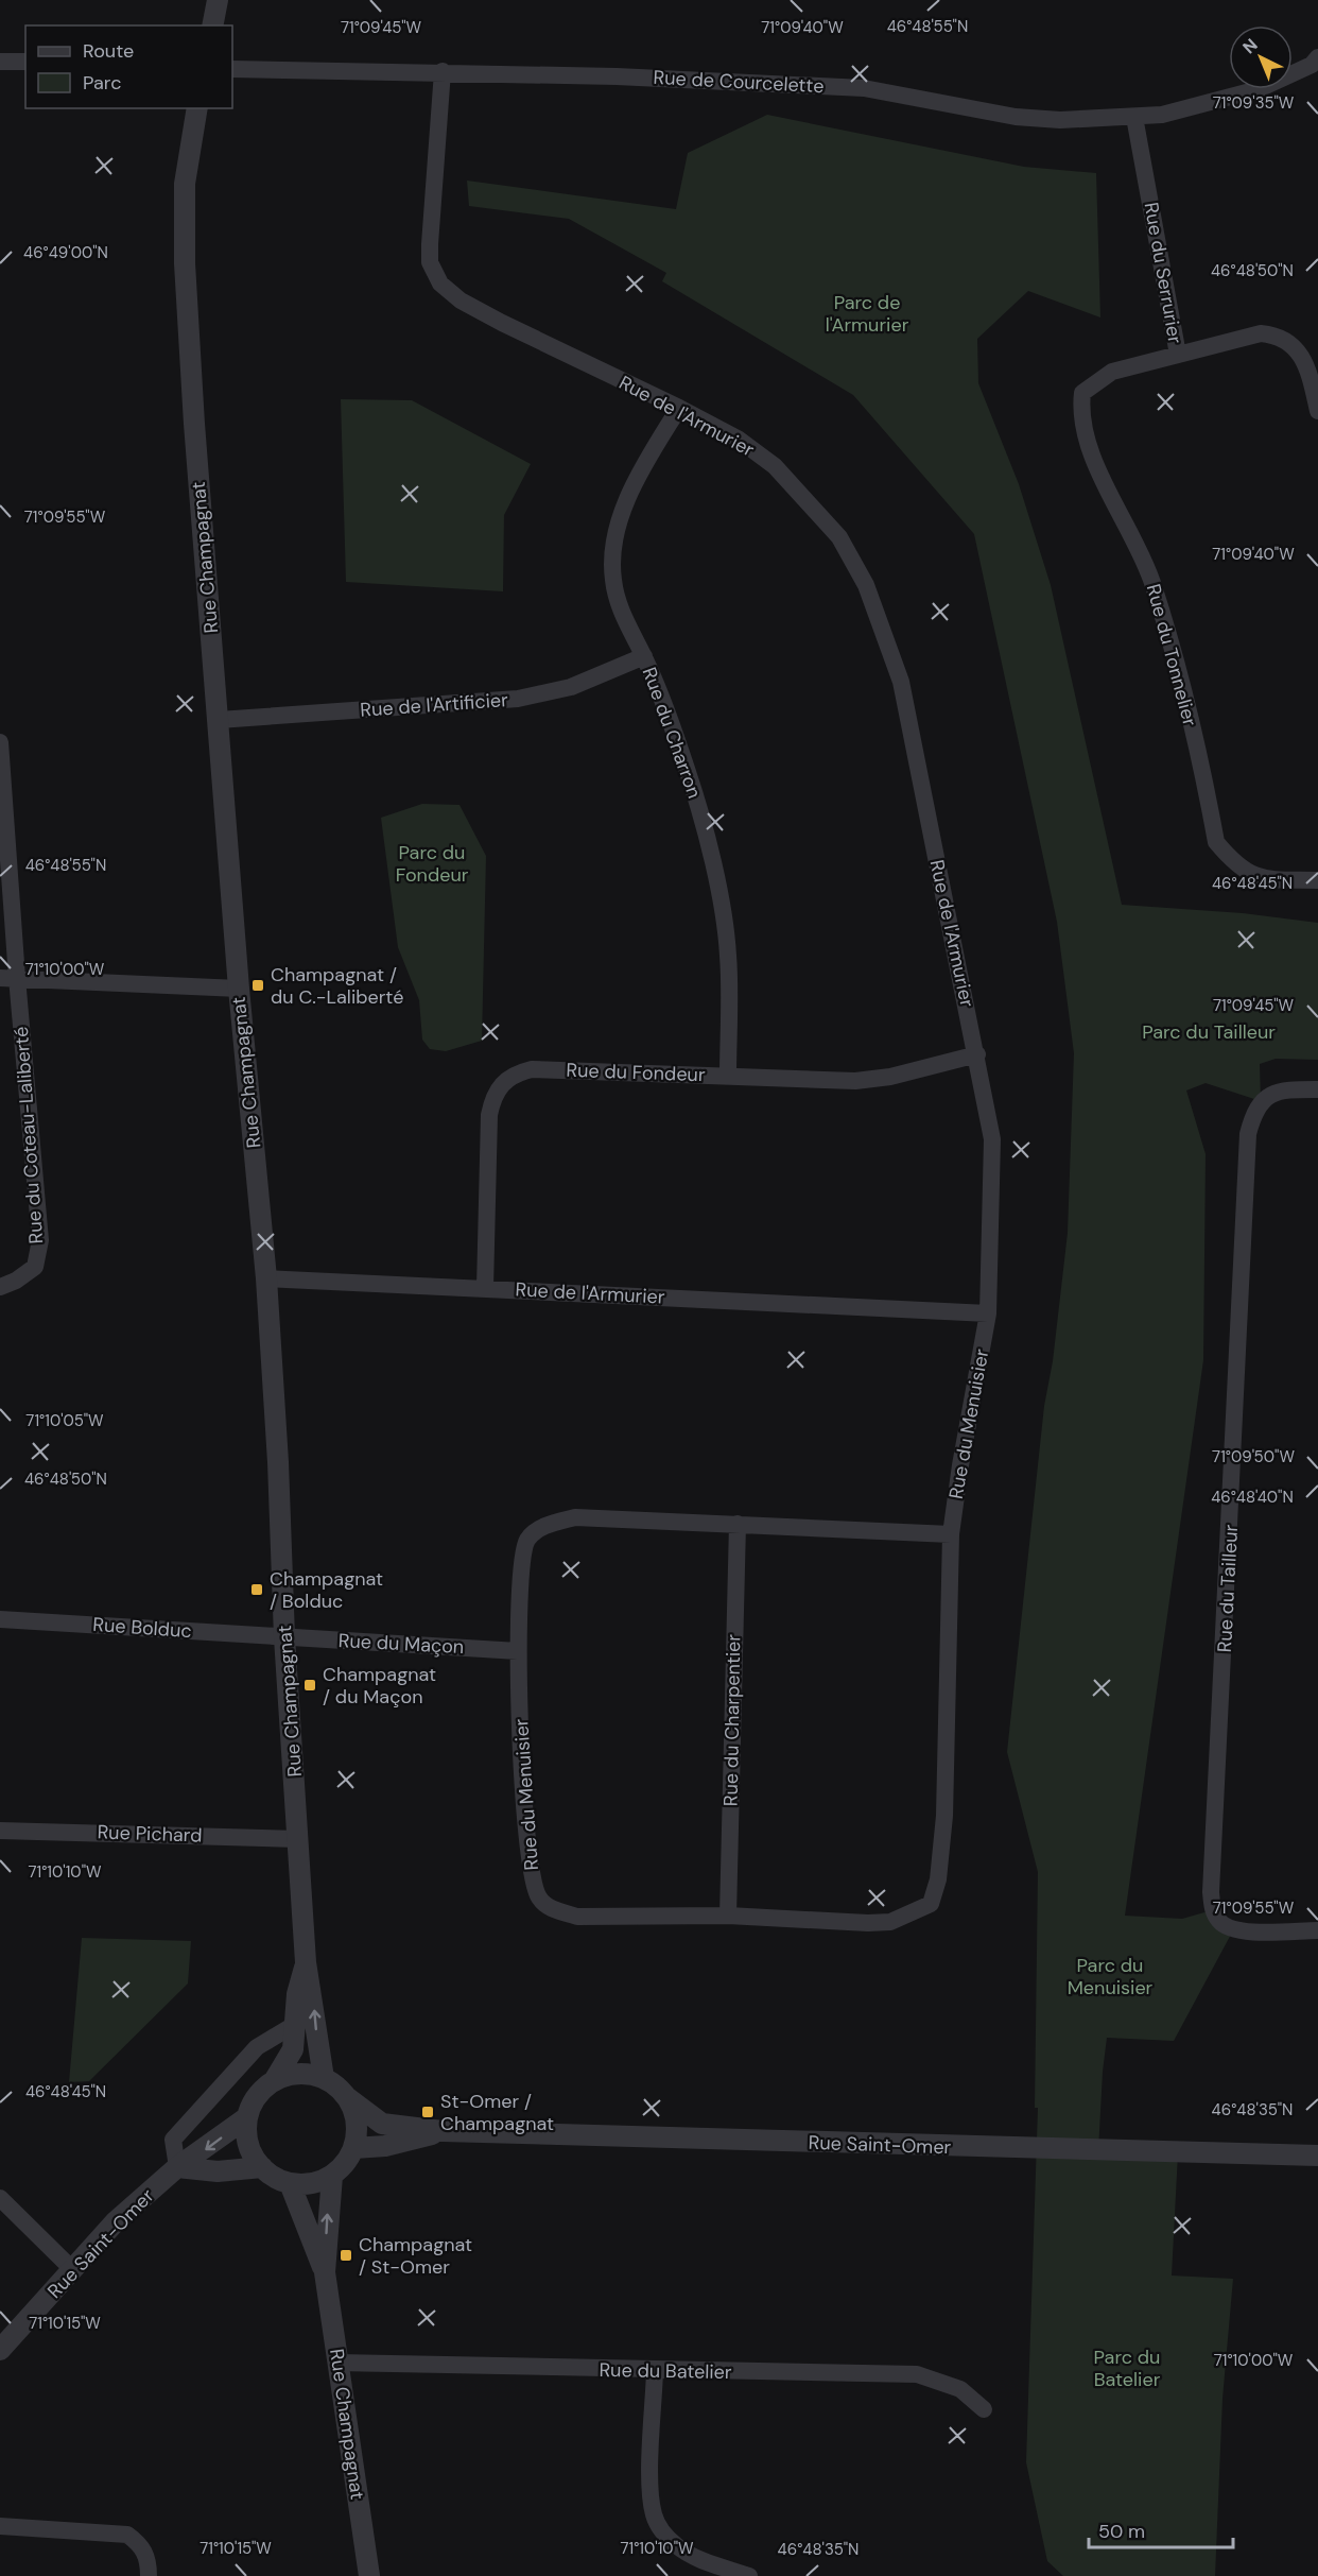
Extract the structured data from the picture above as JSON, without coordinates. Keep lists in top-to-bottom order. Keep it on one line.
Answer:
{"streets":{"street":["Rue de Courcelette","Rue du Serrurier","Rue de l'Armurier","Rue Champagnat","Rue du Tonnelier","Rue de l'Artificier","Rue du Charron","Rue du Fondeur","Rue du Coteau-Laliberté","Rue du Menuisier","Rue du Tailleur","Rue Bolduc","Rue du Maçon","Rue du Charpentier","Rue Pichard","Rue Saint-Omer","Rue du Batelier"]},"crossings":[["Rue de Courcelette","Rue du Serrurier"],["Rue de Courcelette","Rue de l'Armurier"],["Rue du Serrurier","Rue du Tonnelier"],["Rue de l'Armurier","Rue Champagnat"],["Rue de l'Armurier","Rue du Charron"],["Rue de l'Armurier","Rue du Fondeur"],["Rue de l'Armurier","Rue du Menuisier"],["Rue Champagnat","Rue de l'Artificier"],["Rue Champagnat","Rue Bolduc"],["Rue Champagnat","Rue du Maçon"],["Rue Champagnat","Rue Pichard"],["Rue Champagnat","Rue Saint-Omer"],["Rue Champagnat","Rue du Batelier"],["Rue de l'Artificier","Rue du Charron"],["Rue du Charron","Rue du Fondeur"],["Rue du Menuisier","Rue du Maçon"],["Rue du Menuisier","Rue du Charpentier"],["Rue Bolduc","Rue du Maçon"]],"parks":["Parc de l'Armurier","Parc du Fondeur","Parc du Tailleur","Parc du Menuisier","Parc du Batelier"],"places":{"transit":["Champagnat / du C.-Laliberté","Champagnat / Bolduc","Champagnat / du Maçon","St-Omer / Champagnat","Champagnat / St-Omer"]},"legend":["Route","Parc"],"scale_bar":"50 m","north":"top left","coordinates":["46°48'55\"N","71°09'45\"W","71°09'40\"W","71°09'35\"W","46°49'00\"N","46°48'50\"N","71°09'55\"W","46°48'45\"N","71°10'00\"W","71°10'05\"W","71°09'50\"W","46°48'40\"N","71°10'10\"W","46°48'35\"N","71°10'15\"W"]}
